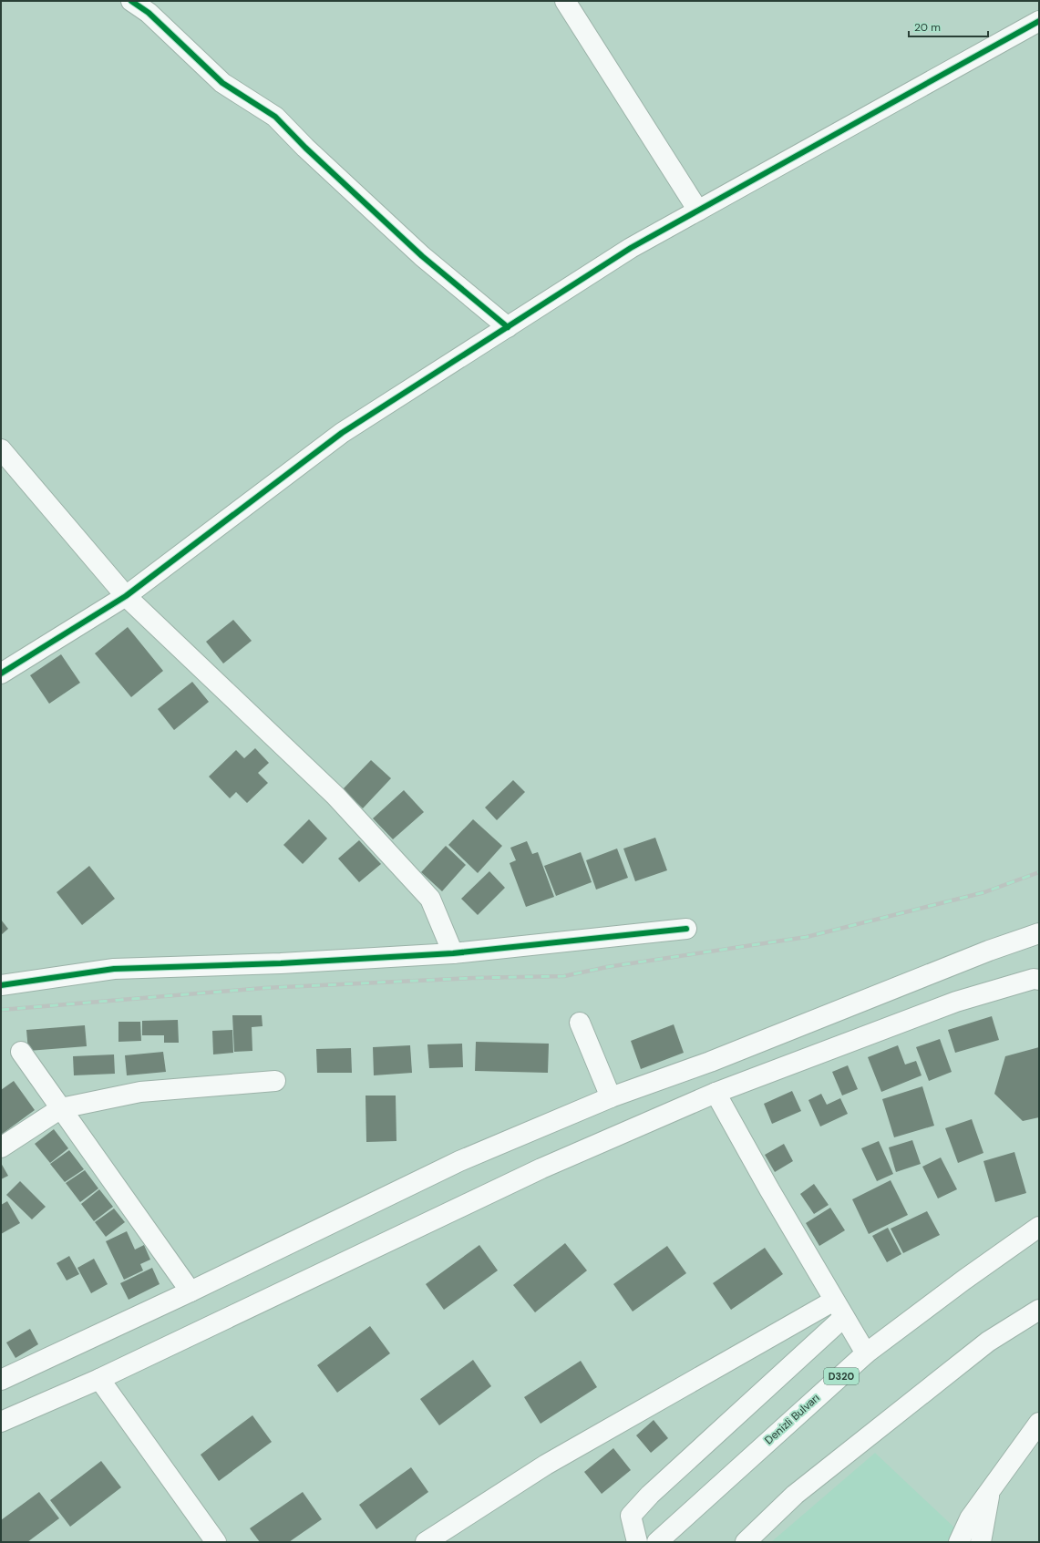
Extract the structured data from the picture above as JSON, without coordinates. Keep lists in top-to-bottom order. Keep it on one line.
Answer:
{"streets":{"main road":["D320","Denizli Bulvarı"]},"scale_bar":"20 m"}
